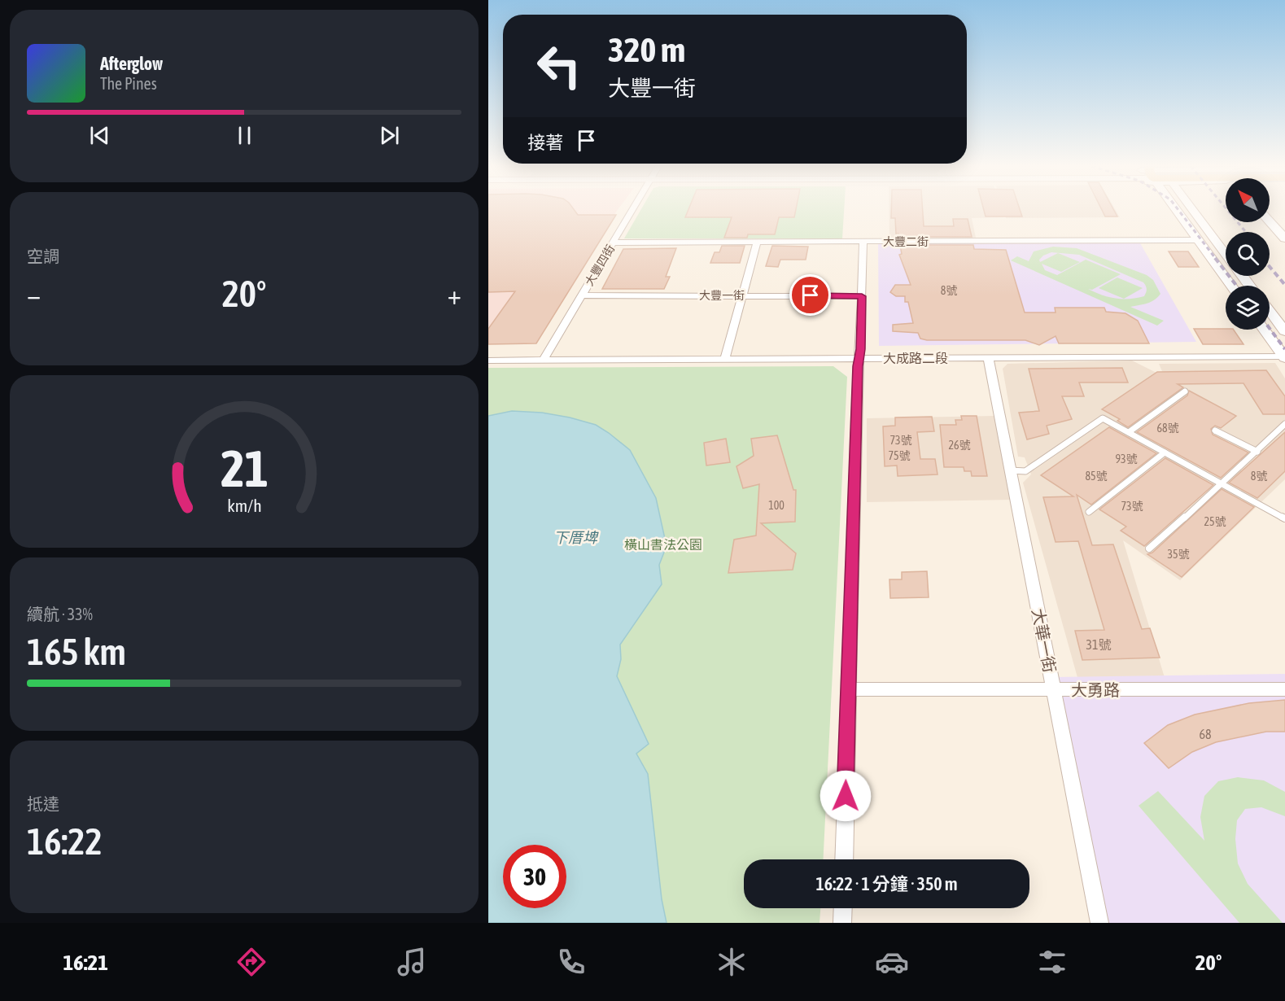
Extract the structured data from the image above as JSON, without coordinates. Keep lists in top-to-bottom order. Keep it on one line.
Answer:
{"streets":{"street":["大豐二街","大豐四街","大豐一街","大成路二段","大華一街","大勇路"]},"crossings":[["大豐二街","大豐四街"],["大豐四街","大豐一街"],["大豐四街","大成路二段"],["大成路二段","大華一街"],["大華一街","大勇路"]],"water":["下厝埤"],"parks":["橫山書法公園"],"house_numbers":["8號","68號","73號","26號","75號","93號","85號","8號","100","73號","25號","35號","31號","68"],"north":"top left","page":{"turn":["320 m","大豐一街"],"song":["Afterglow","The Pines"],"then":"接著","tile":["空調",["續航 · 33%","165 km"],["抵達","16:22"]],"heat":["−","20°","+"],"limit":"30","trip":"16:22 · 1 分鐘 · 350 m","tabs":["16:21","20°"],"gauge":["21","km/h"]}}
